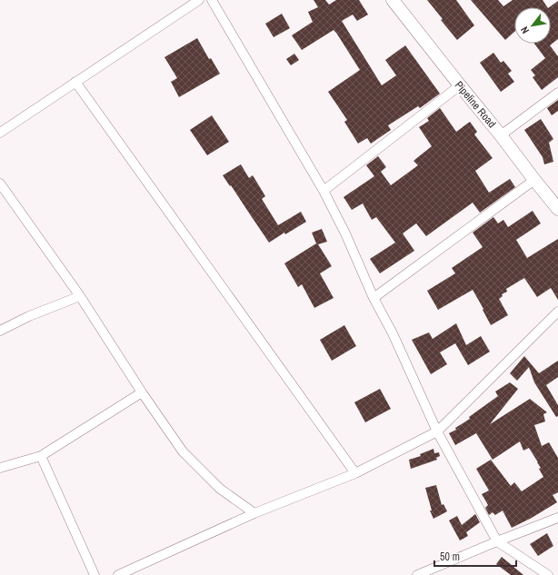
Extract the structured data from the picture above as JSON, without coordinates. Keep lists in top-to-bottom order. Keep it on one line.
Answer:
{"streets":{"street":["Pipeline Road"]},"scale_bar":"50 m","north":"bottom left"}
